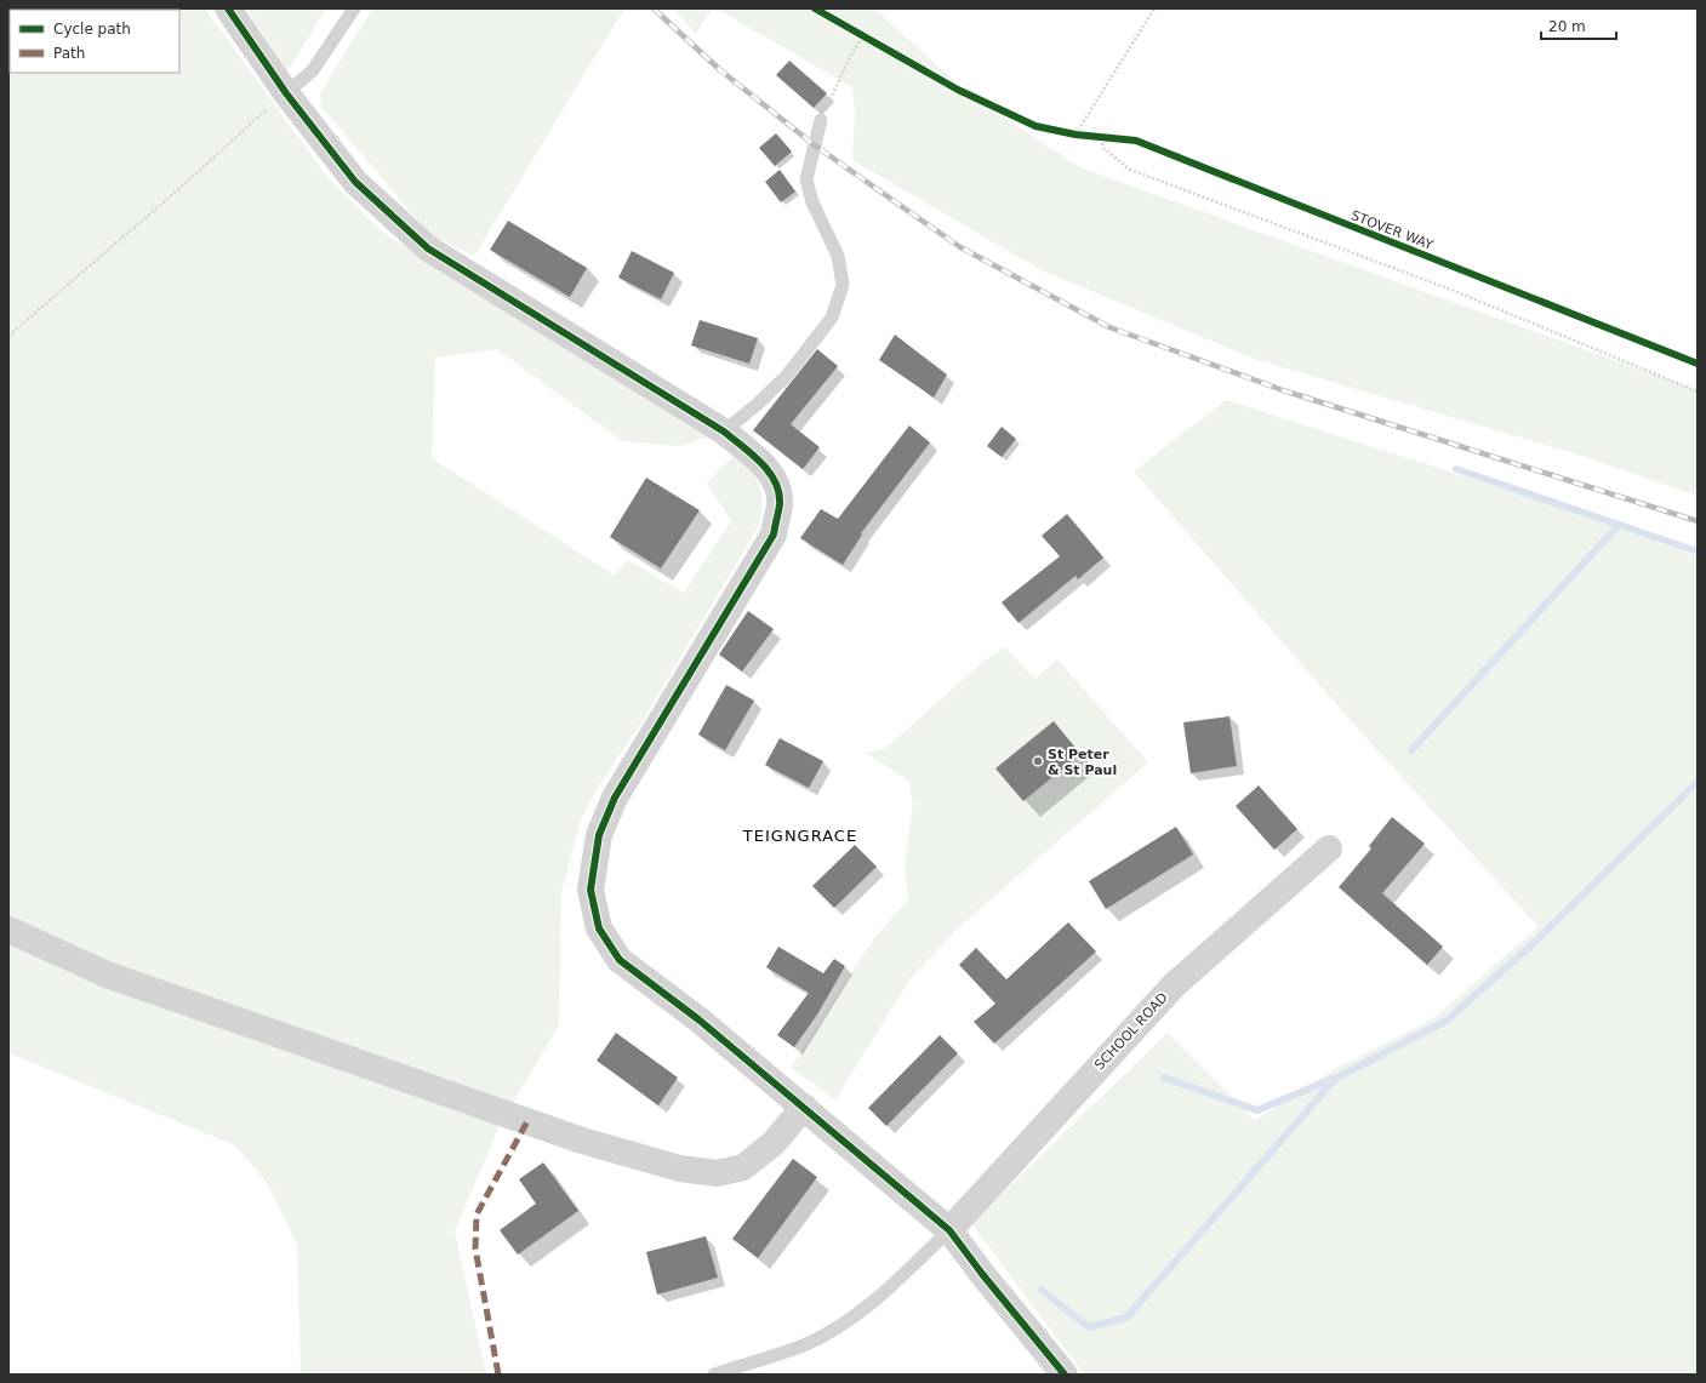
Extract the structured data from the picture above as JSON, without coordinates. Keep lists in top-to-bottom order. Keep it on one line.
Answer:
{"streets":{"street":["SCHOOL ROAD"],"cycle path":["STOVER WAY"]},"districts":["TEIGNGRACE"],"places":["St Peter & St Paul"],"legend":["Cycle path","Path"],"scale_bar":"20 m"}
